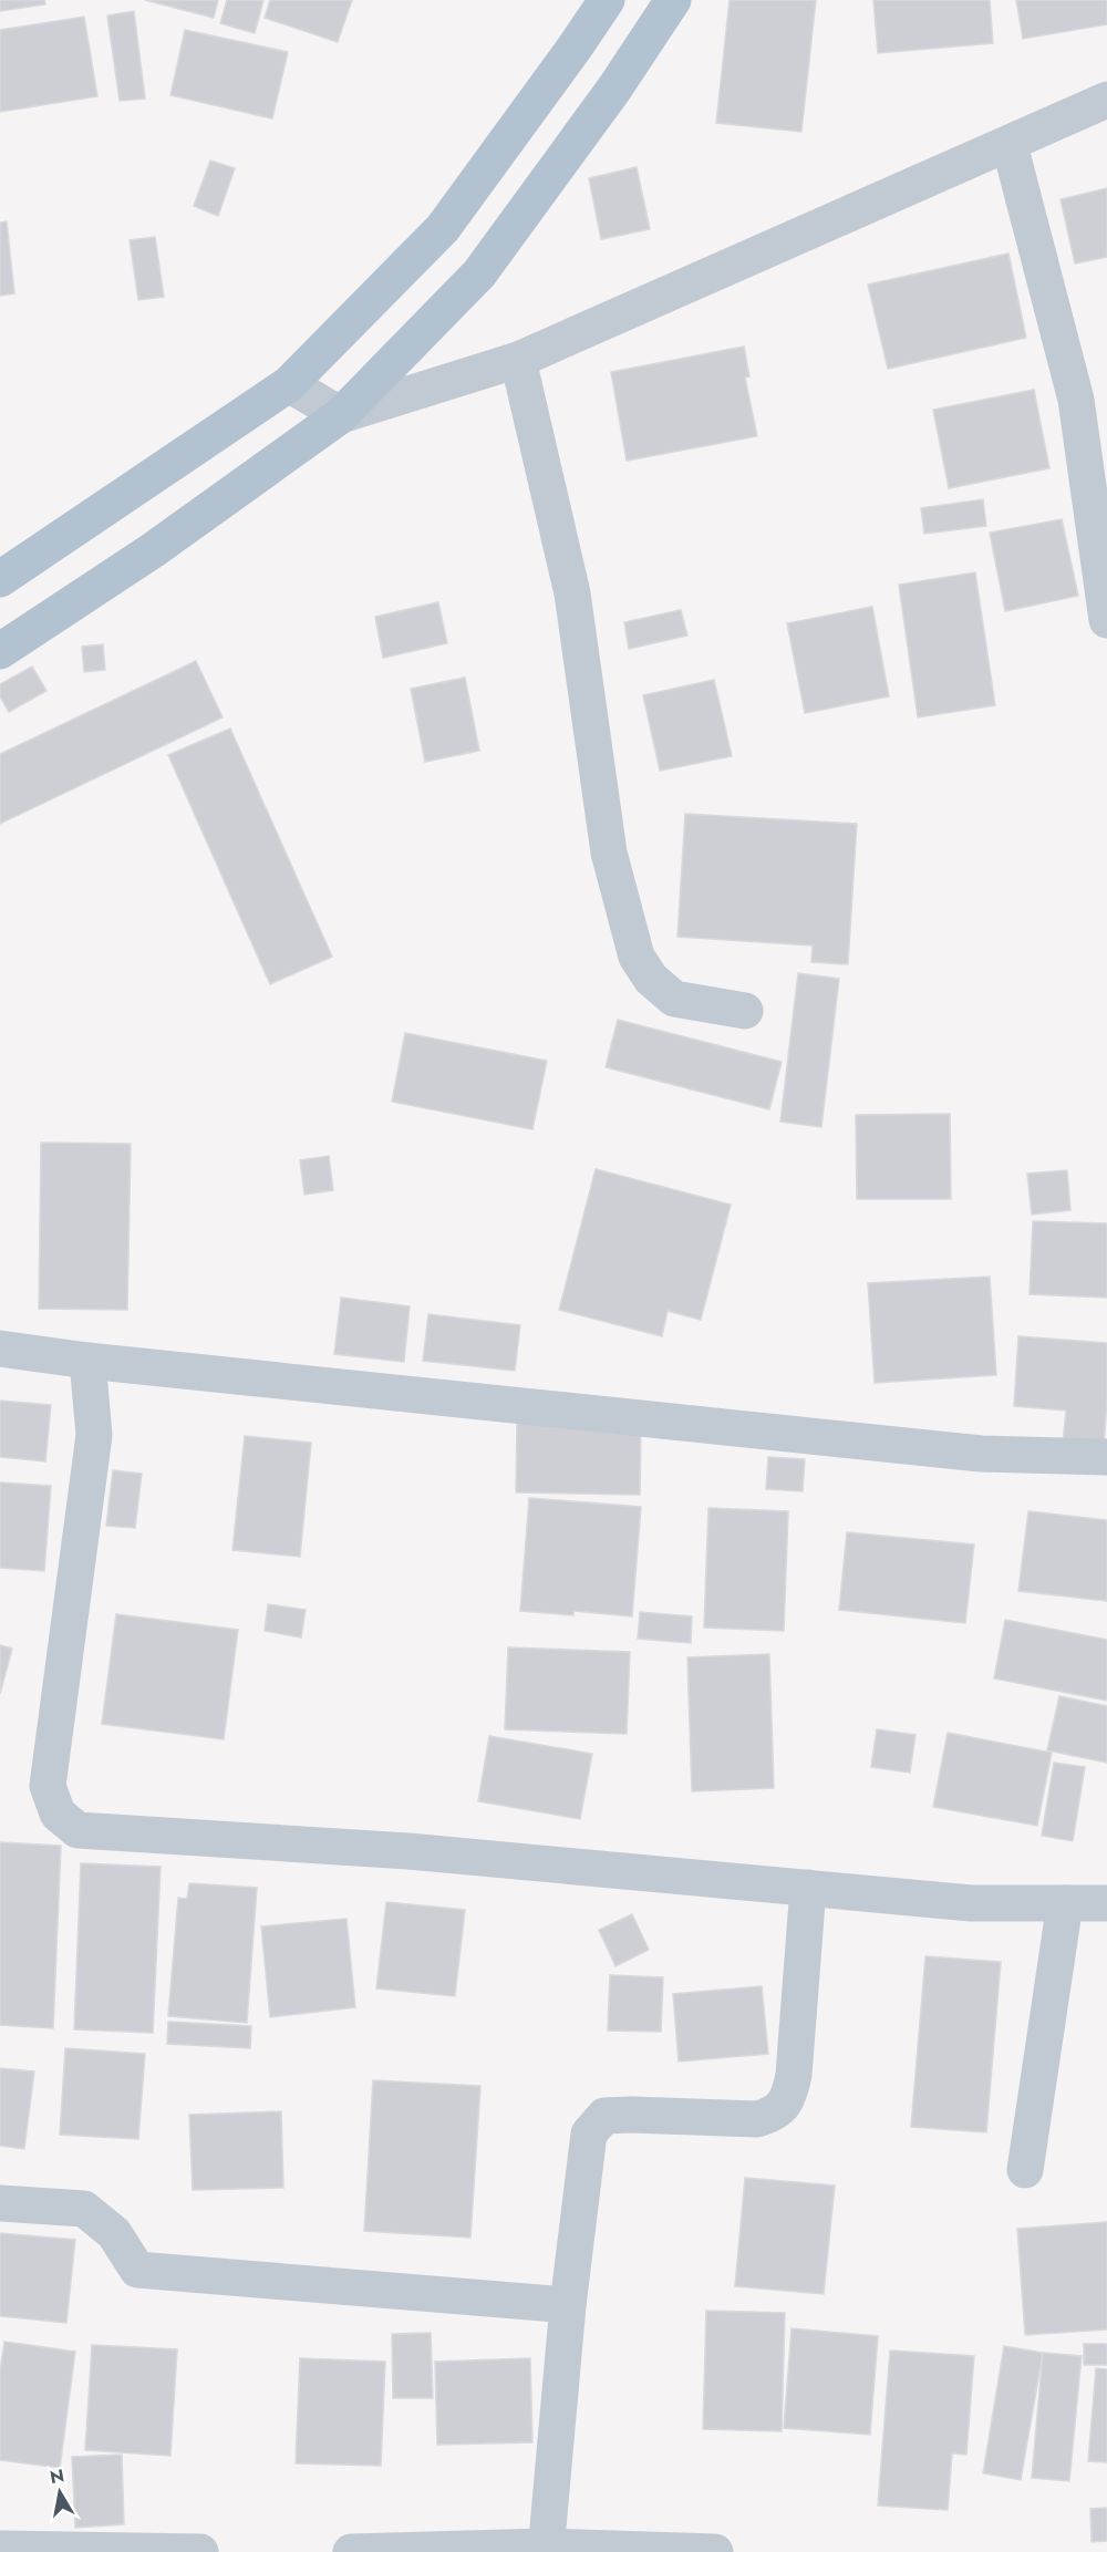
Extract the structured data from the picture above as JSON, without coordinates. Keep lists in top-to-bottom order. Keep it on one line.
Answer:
{"north":"top"}
